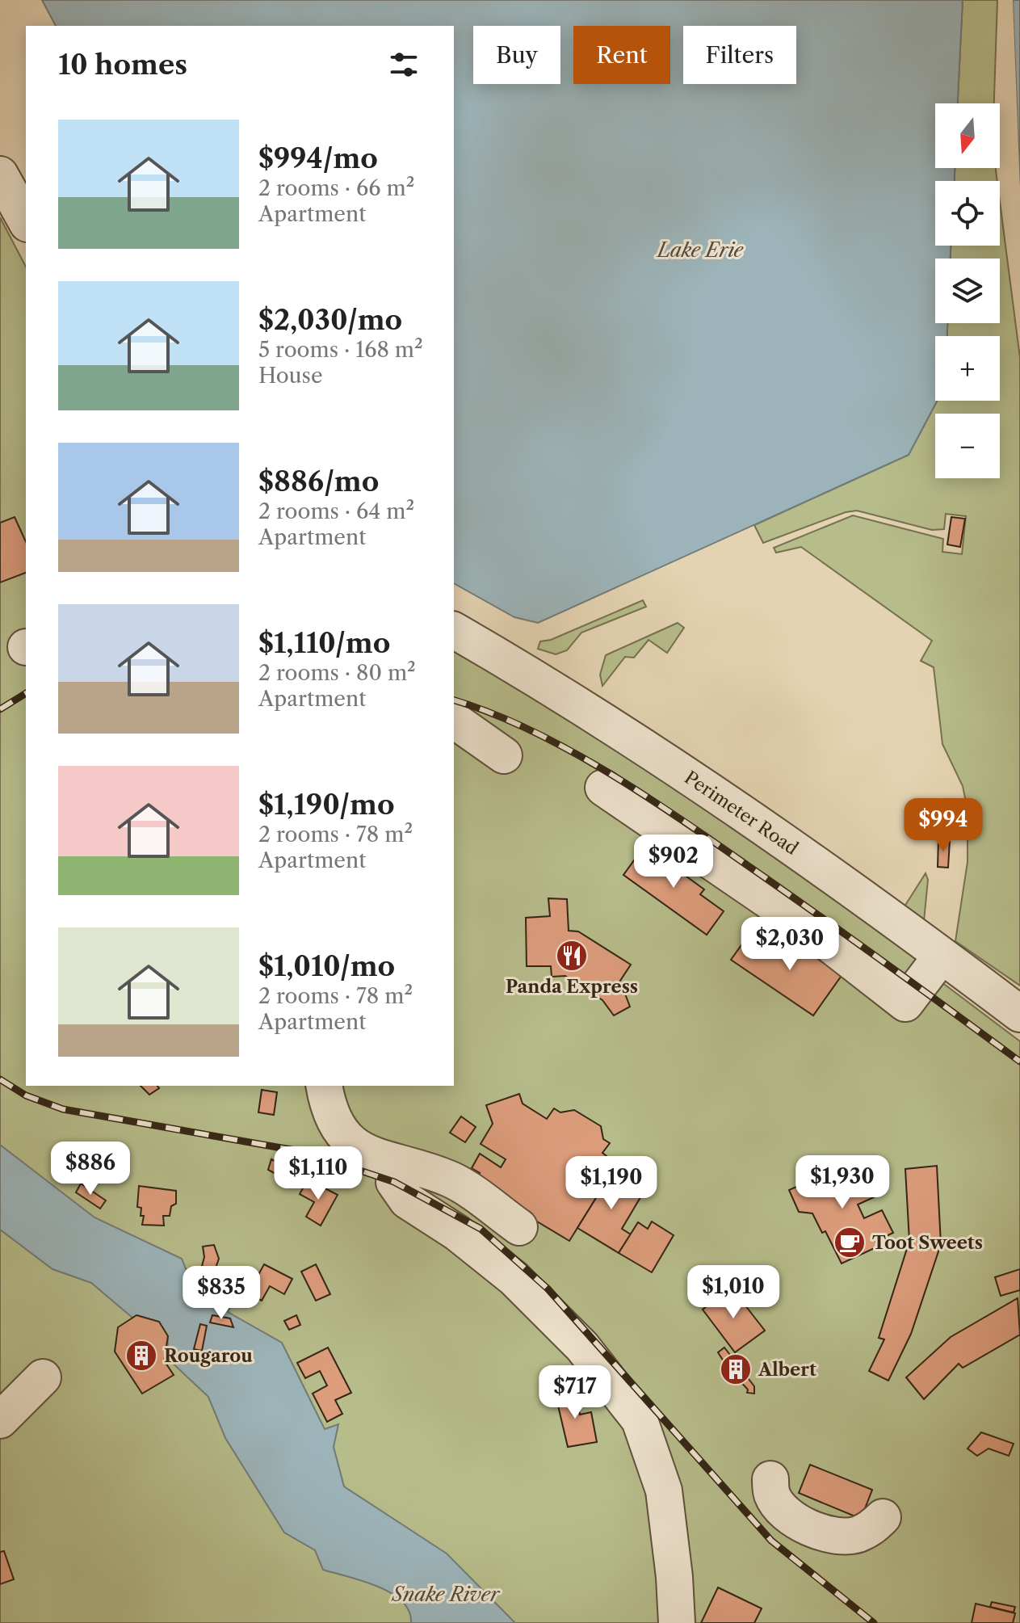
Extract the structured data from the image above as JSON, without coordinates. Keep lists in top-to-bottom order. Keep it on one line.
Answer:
{"streets":{"street":["Perimeter Road"]},"water":["Lake Erie","Snake River"],"places":{"restaurant":["Panda Express"],"cafe":["Toot Sweets"],"building":["Rougarou","Albert"]},"north":"bottom","page":{"chip":["Buy","Rent","Filters"],"heading":"10 homes","map_buttons":["+","−"],"list":[{"name":"$994/mo","note":"2 rooms · 66 m² · Apartment"},{"name":"$2,030/mo","note":"5 rooms · 168 m² · House"},{"name":"$886/mo","note":"2 rooms · 64 m² · Apartment"},{"name":"$1,110/mo","note":"2 rooms · 80 m² · Apartment"},{"name":"$1,190/mo","note":"2 rooms · 78 m² · Apartment"},{"name":"$1,010/mo","note":"2 rooms · 78 m² · Apartment"}],"price":["$994","$902","$2,030","$886","$1,110","$1,930","$1,190","$1,010","$835","$717"]}}
